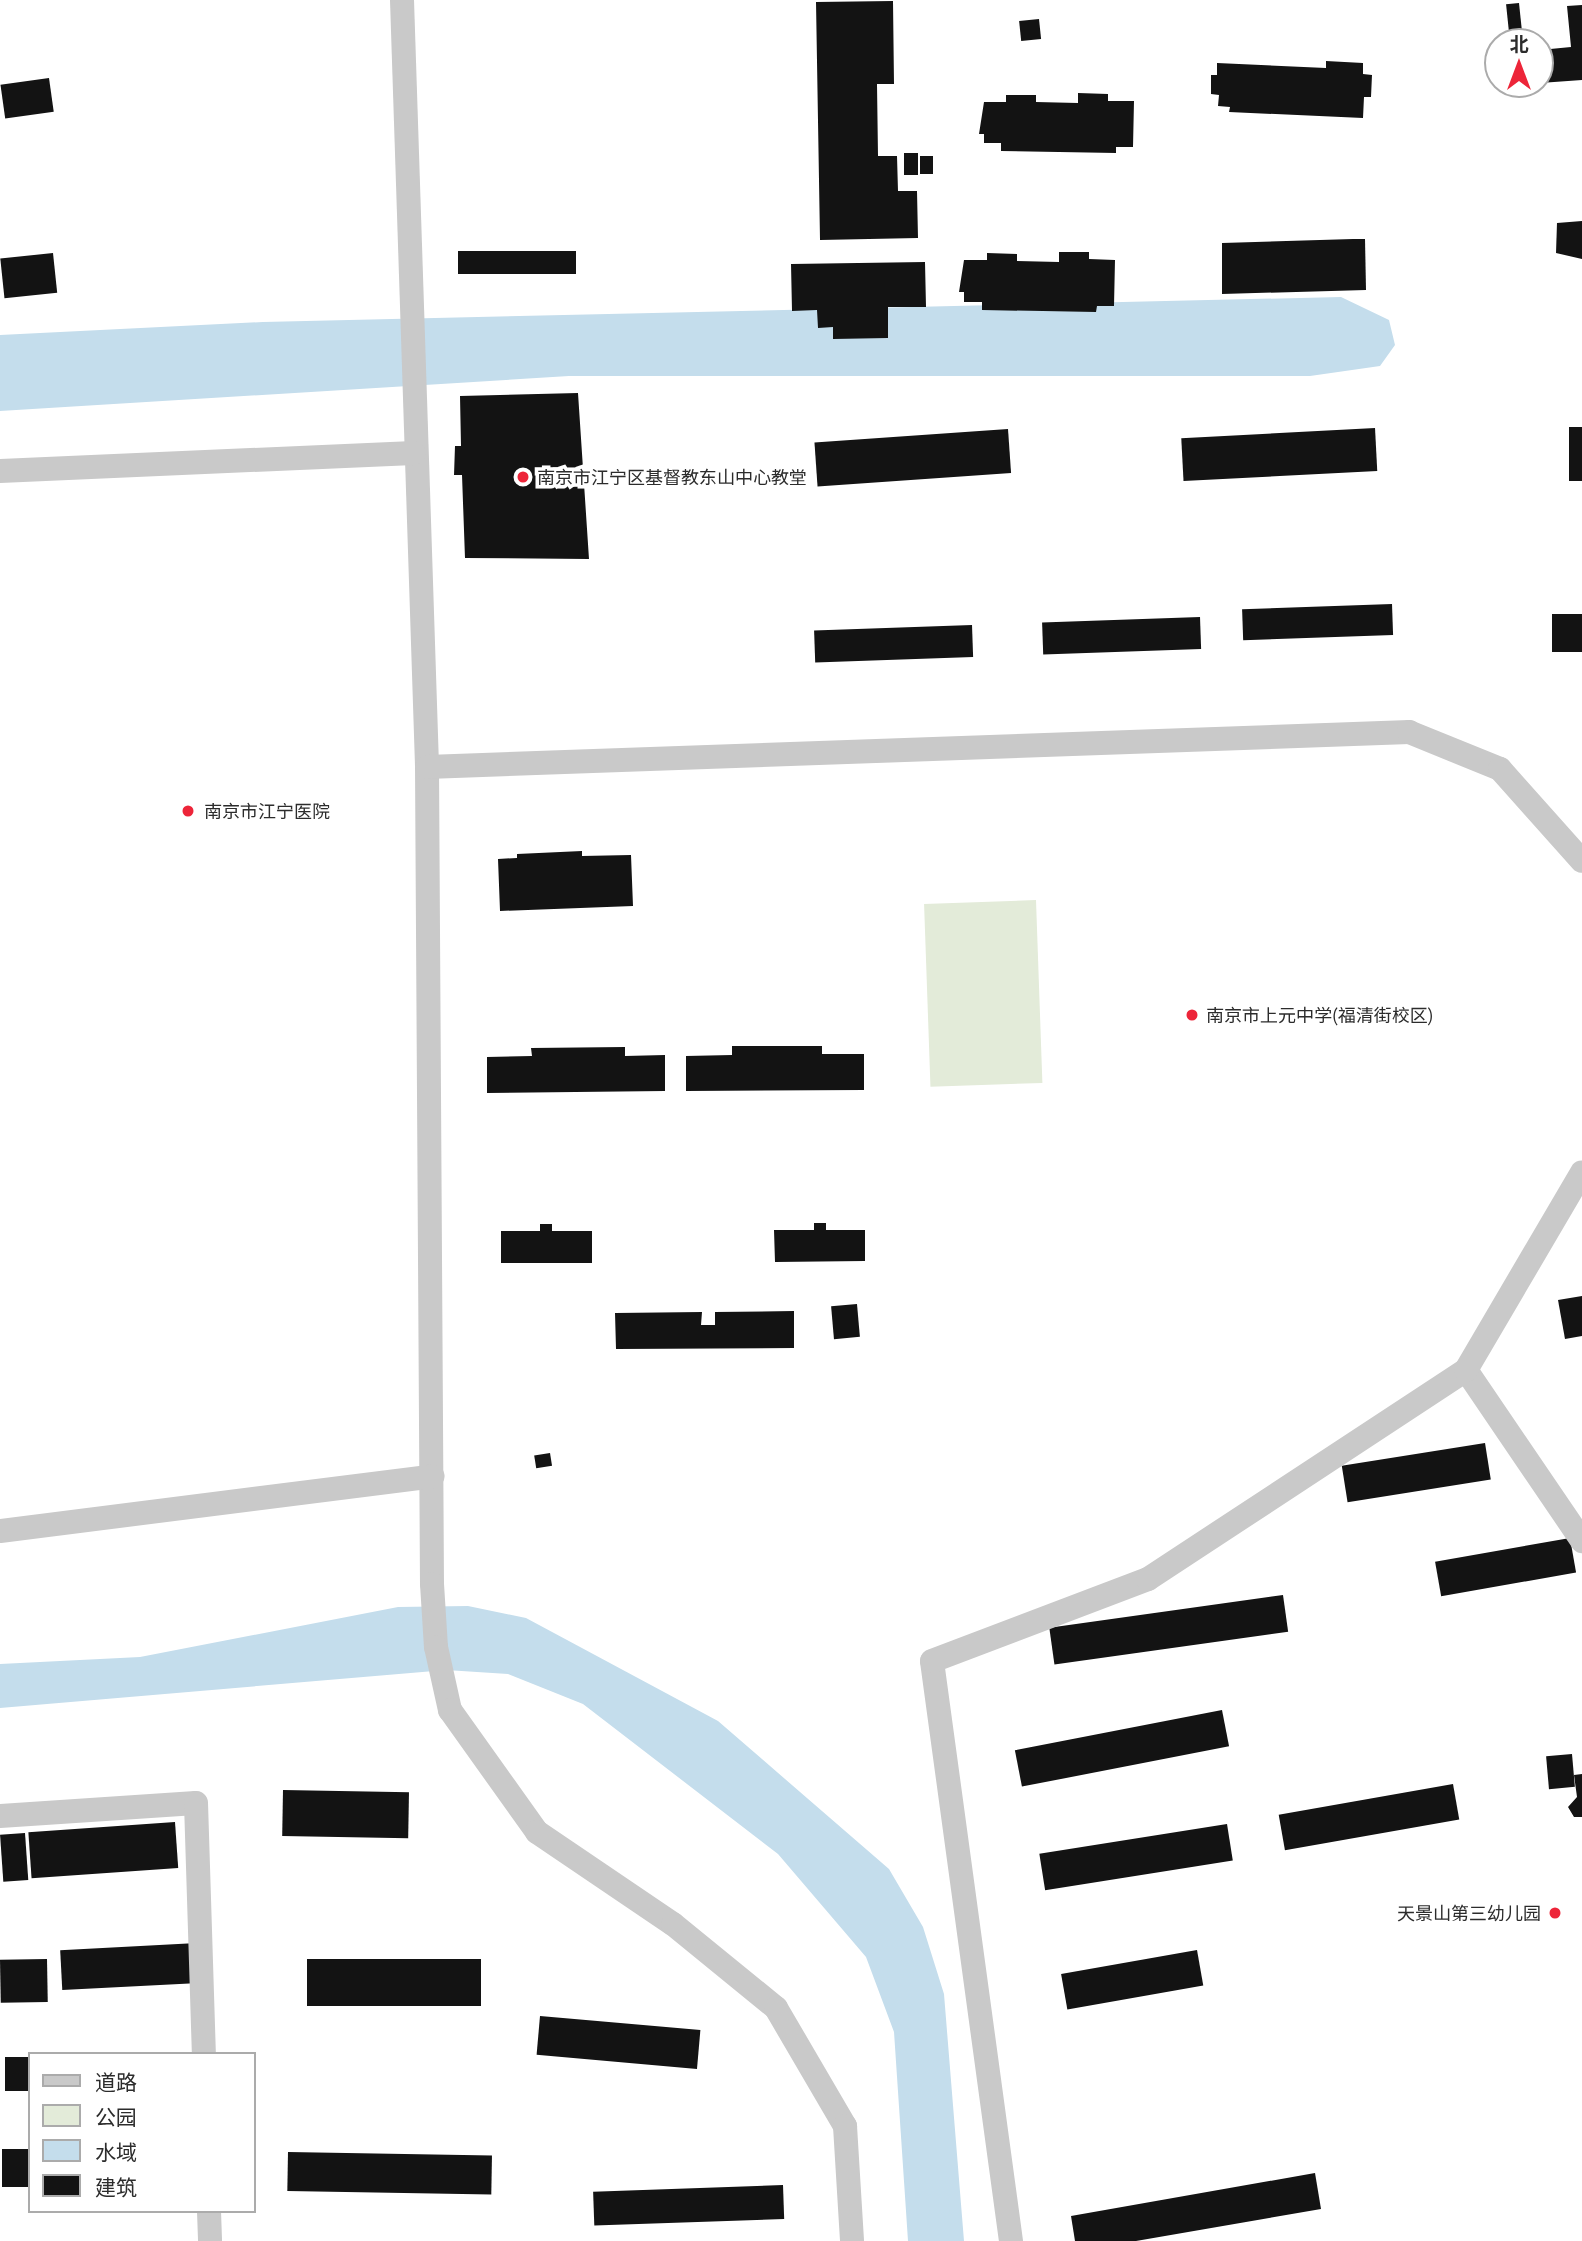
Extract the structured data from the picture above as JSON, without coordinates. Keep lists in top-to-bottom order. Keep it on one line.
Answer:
{"places":["南京市江宁区基督教东山中心教堂","南京市江宁医院","南京市上元中学(福清街校区)","天景山第三幼儿园"],"legend":["道路","公园","水域","建筑"],"north":"top"}
